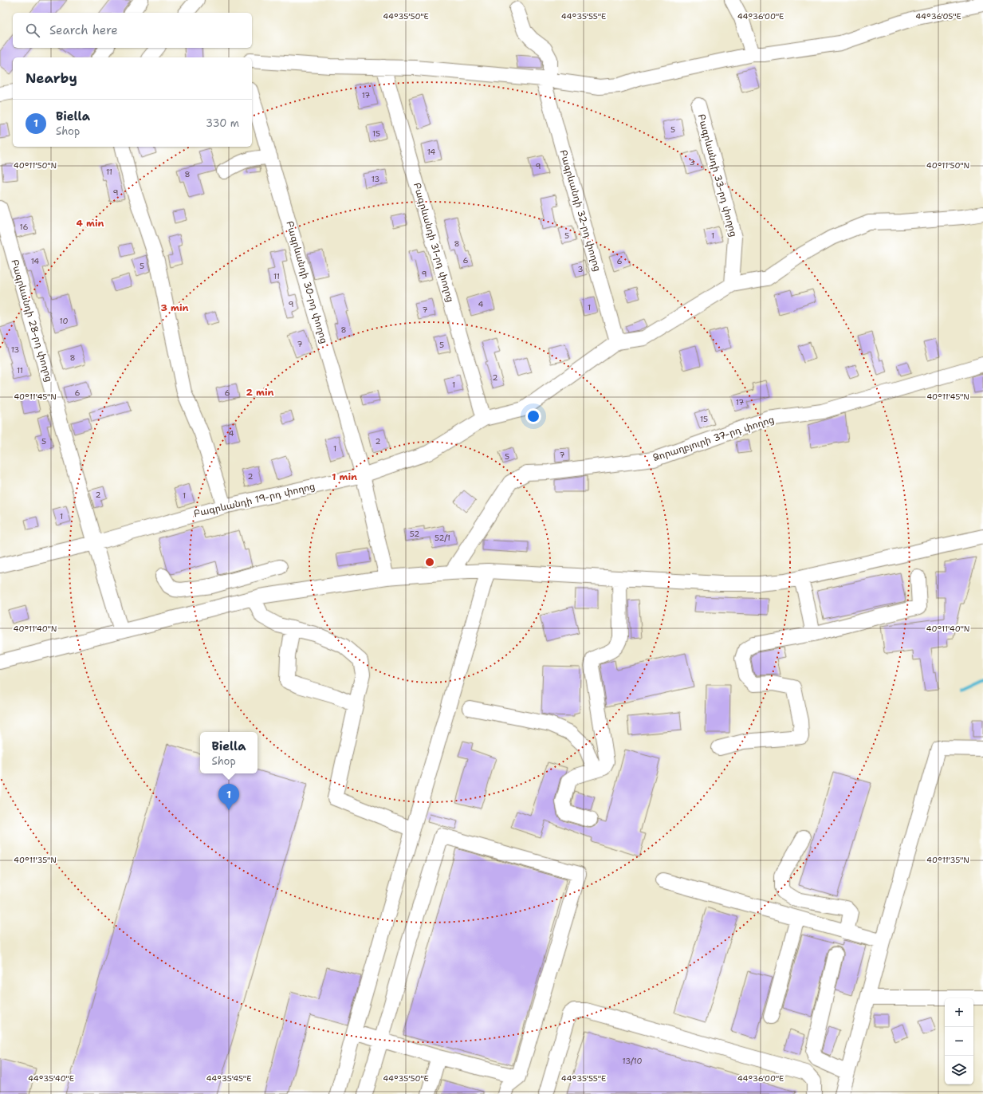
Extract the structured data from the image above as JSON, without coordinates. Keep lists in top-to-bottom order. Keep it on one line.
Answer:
{"streets":{"street":["Բագրևանդի 33-րդ փողոց","Բագրևանդի 32-րդ փողոց","Բագրևանդի 31-րդ փողոց","Բագրևանդի 30-րդ փողոց","Բագրևանդի 28-րդ փողոց","Ձորաղբյուրի 37-րդ փողոց","Բագրևանդի 19-րդ փողոց"]},"crossings":[["Բագրևանդի 33-րդ փողոց","Բագրևանդի 19-րդ փողոց"],["Բագրևանդի 32-րդ փողոց","Բագրևանդի 19-րդ փողոց"],["Բագրևանդի 31-րդ փողոց","Բագրևանդի 19-րդ փողոց"],["Բագրևանդի 30-րդ փողոց","Բագրևանդի 19-րդ փողոց"],["Բագրևանդի 28-րդ փողոց","Բագրևանդի 19-րդ փողոց"]],"house_numbers":["17","5","15","14","3","9","11","8","13","9","16","5","1","8","6","14","6","5","3","9","11","9","4","1","7","10","8","7","5","13","8","11","2","1","6","6","17","15","4","5","2","1","7","5","2","2","1","1","52","52/1","13/10"],"page":{"search":"Search here","heading":"Nearby","list":[{"mark":"1","name":"Biella","note":"Shop","value":"330 m"}],"popup":["Biella","Shop"],"pins":"1","map_buttons":["+","−"]},"coordinates":["44°35'50\"E","44°35'55\"E","44°36'00\"E","44°36'05\"E","40°11'50\"N","40°11'45\"N","40°11'40\"N","40°11'35\"N","44°35'40\"E","44°35'45\"E"],"rings":["4 min","3 min","2 min","1 min"]}
